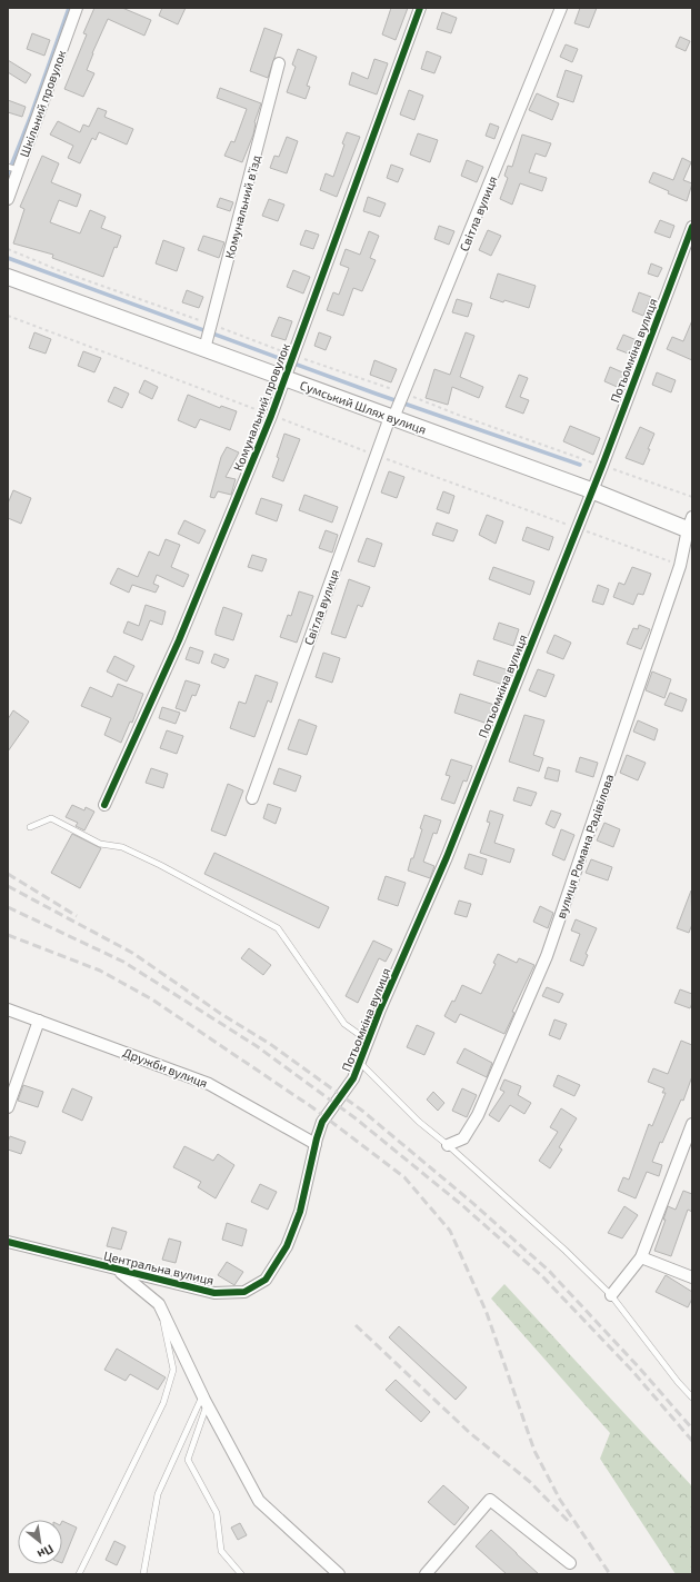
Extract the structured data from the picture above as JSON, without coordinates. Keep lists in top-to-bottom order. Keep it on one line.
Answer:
{"streets":{"main road":["Сумський Шлях вулиця"],"street":["Шкільний провулок","Комунальний в’їзд","Світла вулиця","Потьомкіна вулиця","Комунальний провулок","вулиця Романа Радівілова","Дружби вулиця","Центральна вулиця"]},"crossings":[["Комунальний в’їзд","Сумський Шлях вулиця"],["Світла вулиця","Сумський Шлях вулиця"],["Потьомкіна вулиця","Сумський Шлях вулиця"],["Потьомкіна вулиця","Дружби вулиця"],["Потьомкіна вулиця","Центральна вулиця"],["Комунальний провулок","Сумський Шлях вулиця"],["Сумський Шлях вулиця","вулиця Романа Радівілова"],["Дружби вулиця","Центральна вулиця"]],"north":"bottom right"}
